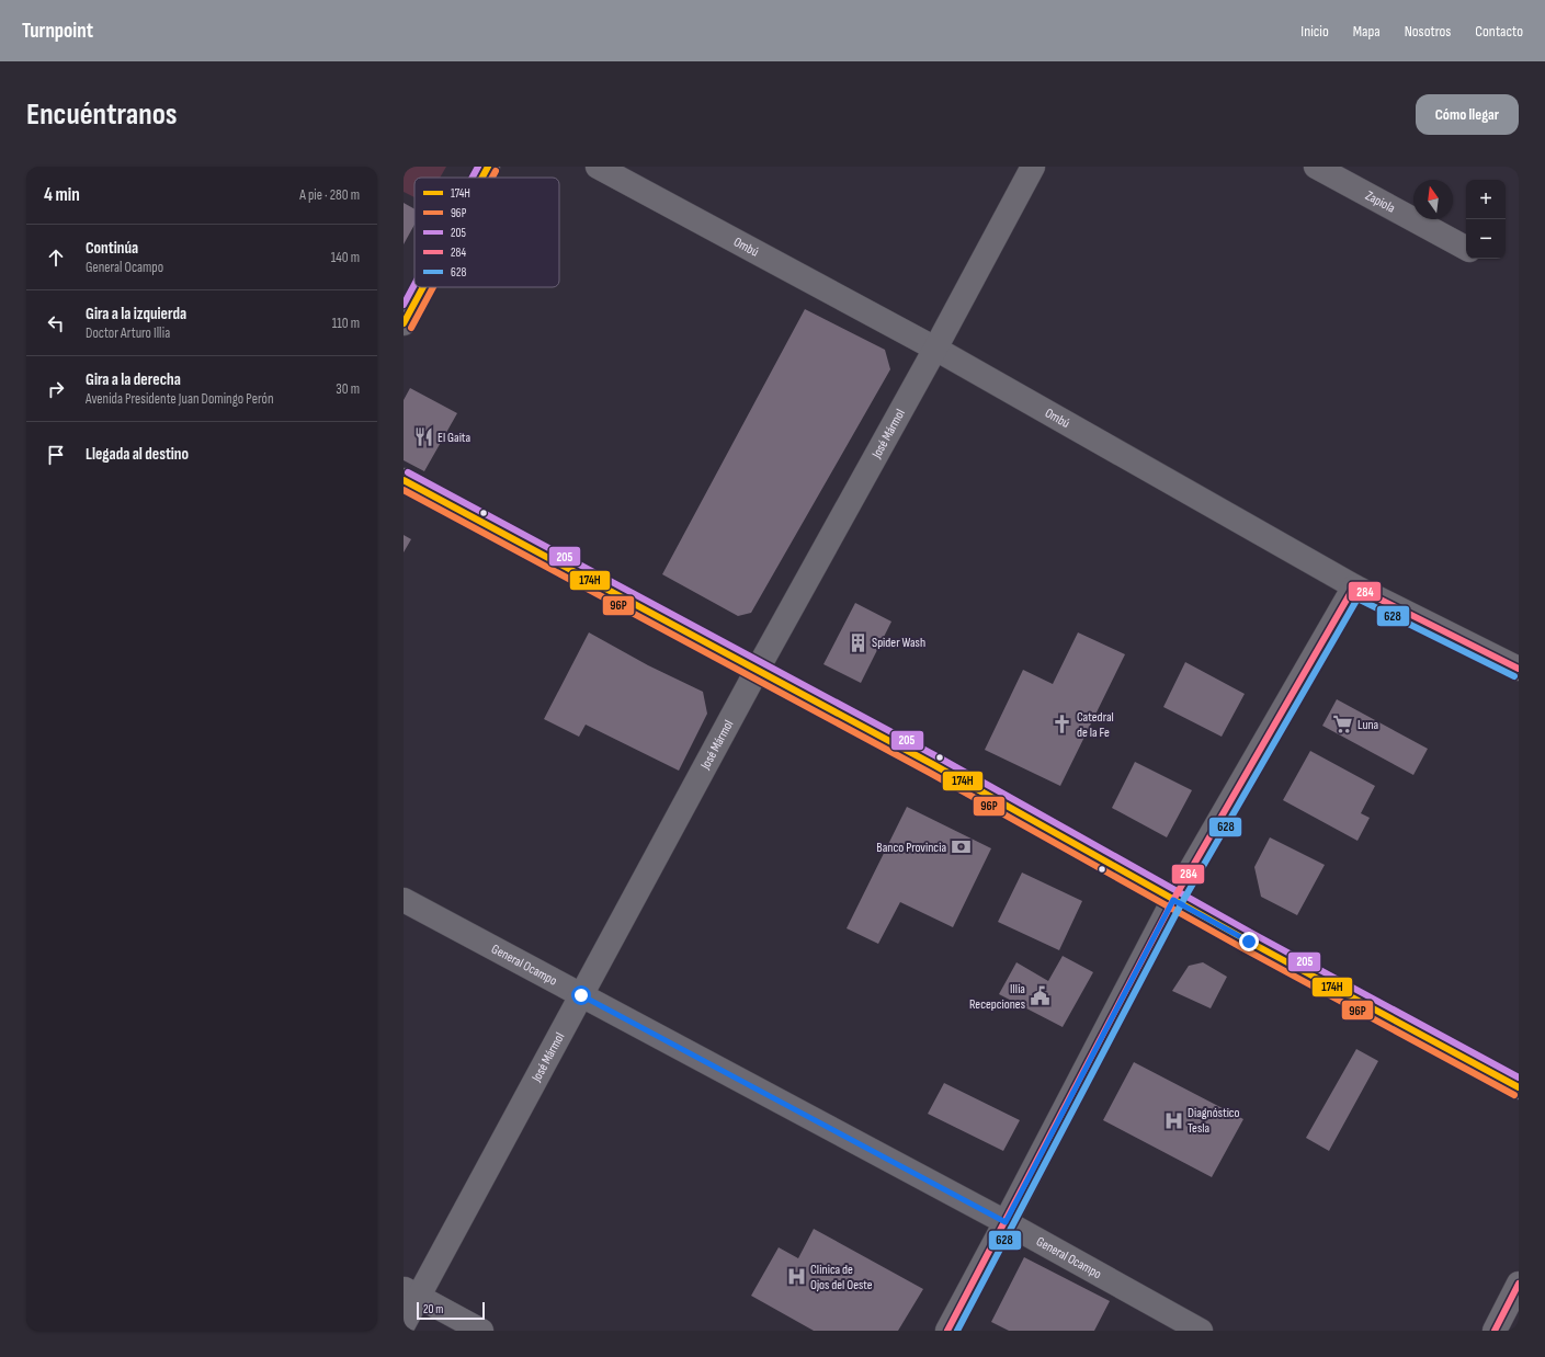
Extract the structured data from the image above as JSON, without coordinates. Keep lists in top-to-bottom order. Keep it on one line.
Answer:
{"streets":{"street":["Zapiola","Ombú","José Mármol","General Ocampo"]},"crossings":[["Ombú","José Mármol"],["José Mármol","General Ocampo"]],"places":{"restaurant":["El Gaita"],"building":["Spider Wash"],"church":["Catedral de la Fe"],"supermarket":["Luna"],"bank":["Banco Provincia"],"public building":["Illia Recepciones"],"hospital":["Diagnóstico Tesla","Clinica de Ojos del Oeste"]},"lines":["transit line 174H","transit line 205","transit line 96P","transit line 284","transit line 628"],"legend":["174H","96P","205","284","628"],"scale_bar":"20 m","north":"top","page":{"header":"Turnpoint","nav":["Inicio","Mapa","Nosotros","Contacto"],"buttons":"Cómo llegar","title":"Encuéntranos","heading":["4 min","A pie · 280 m"],"map_buttons":["+","−"],"list":[["Continúa","General Ocampo","140 m"],["Gira a la izquierda","Doctor Arturo Illia","110 m"],["Gira a la derecha","Avenida Presidente Juan Domingo Perón","30 m"],"Llegada al destino"],"scale":"20 m"}}
